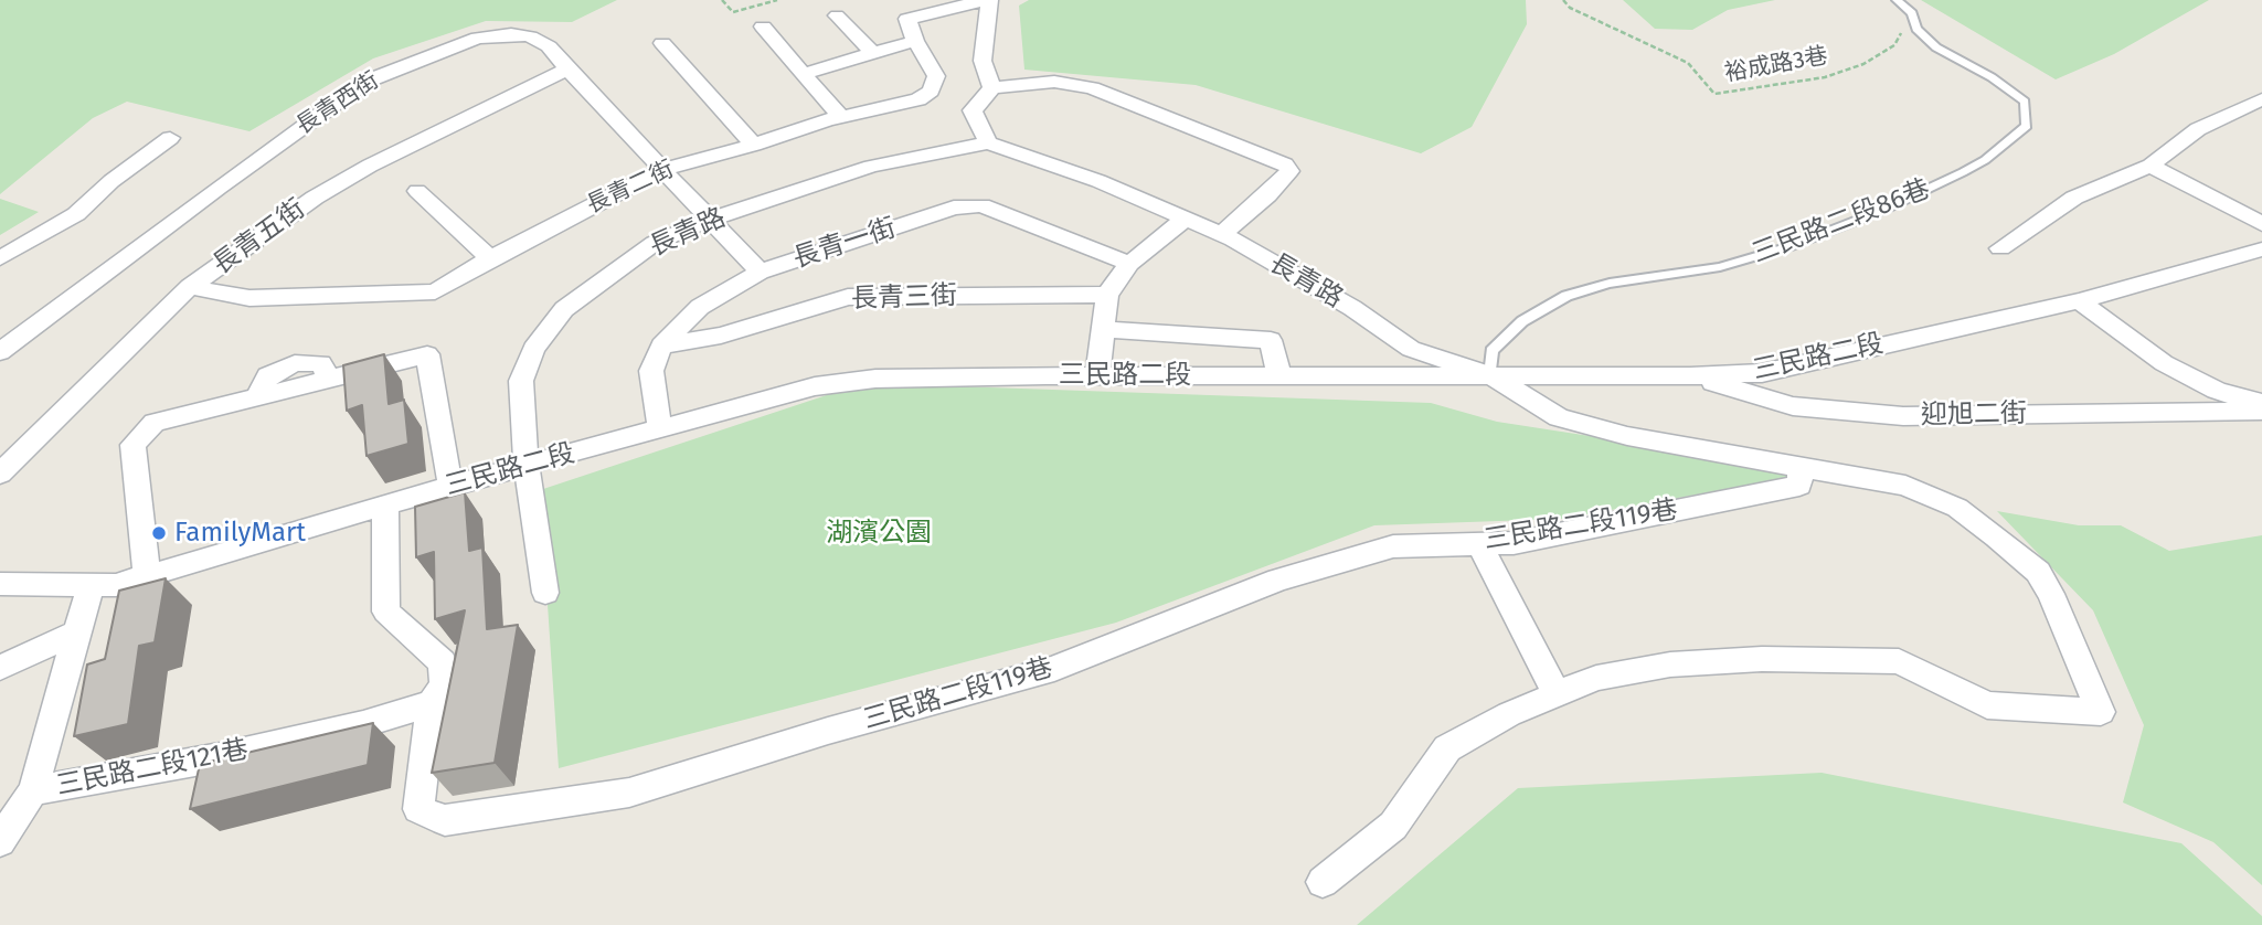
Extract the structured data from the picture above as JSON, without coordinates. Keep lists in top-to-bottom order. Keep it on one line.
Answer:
{"streets":{"street":["長青西街","長青二街","長青路","長青五街","長青一街","長青三街","三民路二段","迎旭二街","三民路二段119巷","三民路二段121巷"],"lane":["三民路二段86巷"],"path":["裕成路3巷"]},"crossings":[["裕成路3巷","三民路二段86巷"],["長青西街","長青二街"],["長青西街","長青路"],["長青西街","長青五街"],["長青西街","長青一街"],["長青二街","長青五街"],["三民路二段86巷","長青路"],["三民路二段86巷","三民路二段"],["長青路","三民路二段"],["長青一街","長青三街"],["三民路二段","迎旭二街"],["三民路二段","三民路二段119巷"],["三民路二段","三民路二段121巷"],["三民路二段119巷","三民路二段121巷"]],"parks":["湖濱公園"],"places":["FamilyMart"]}
